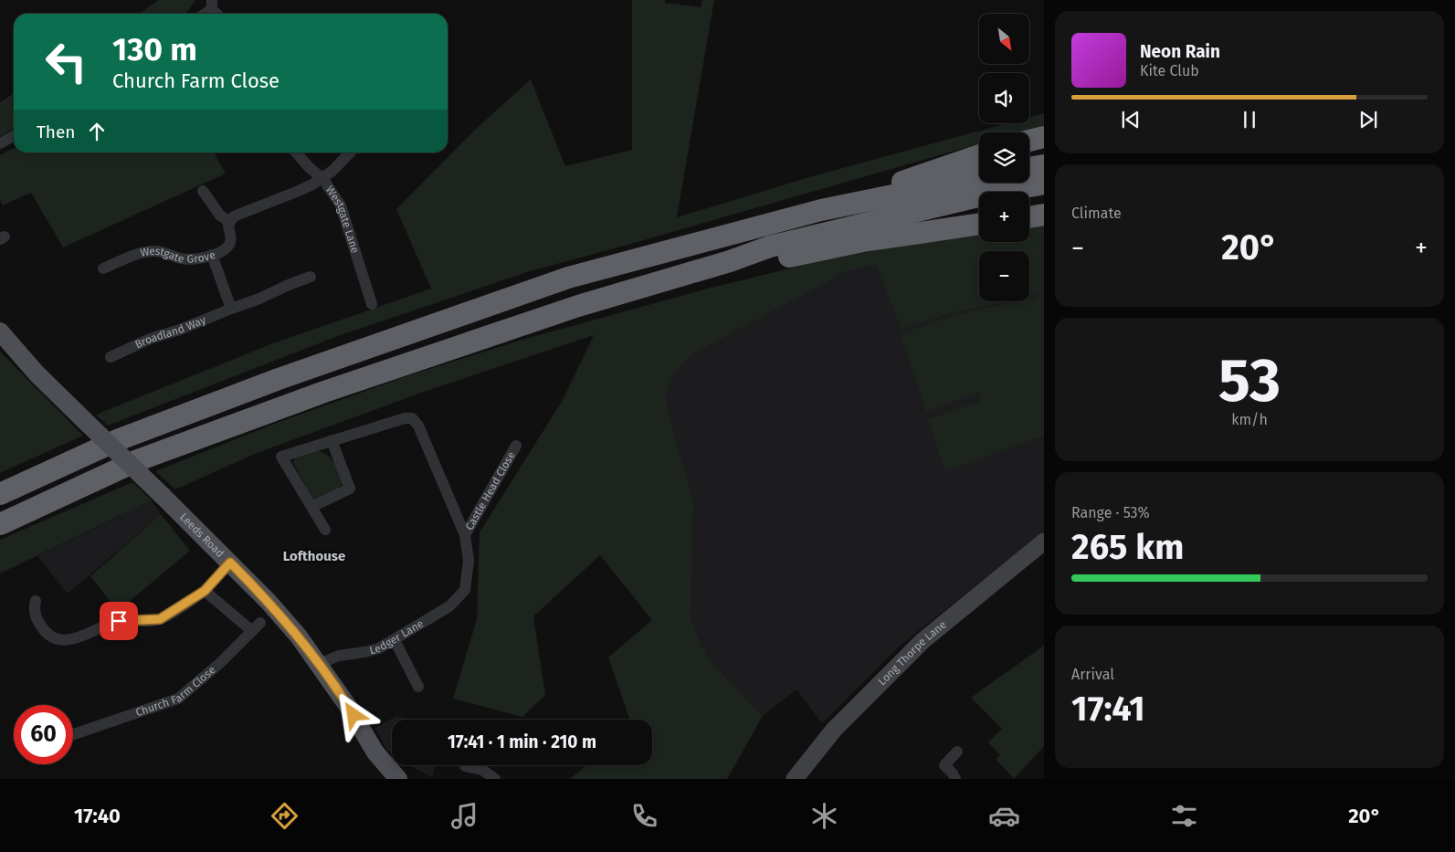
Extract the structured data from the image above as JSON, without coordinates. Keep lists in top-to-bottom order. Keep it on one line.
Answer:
{"streets":{"main road":["Leeds Road","Long Thorpe Lane"],"street":["Westgate Lane","Westgate Grove","Broadland Way","Castle Head Close","Ledger Lane","Church Farm Close"]},"crossings":[["Castle Head Close","Ledger Lane"],["Leeds Road","Ledger Lane"]],"districts":["Lofthouse"],"north":"bottom right","page":{"map_buttons":["+","−"],"turn":["130 m","Church Farm Close"],"song":["Neon Rain","Kite Club"],"then":"Then","tile":["Climate",["53","km/h"],["Range · 53%","265 km"],["Arrival","17:41"]],"heat":["−","20°","+"],"limit":"60","trip":"17:41 · 1 min · 210 m","tabs":["17:40","20°"]}}
